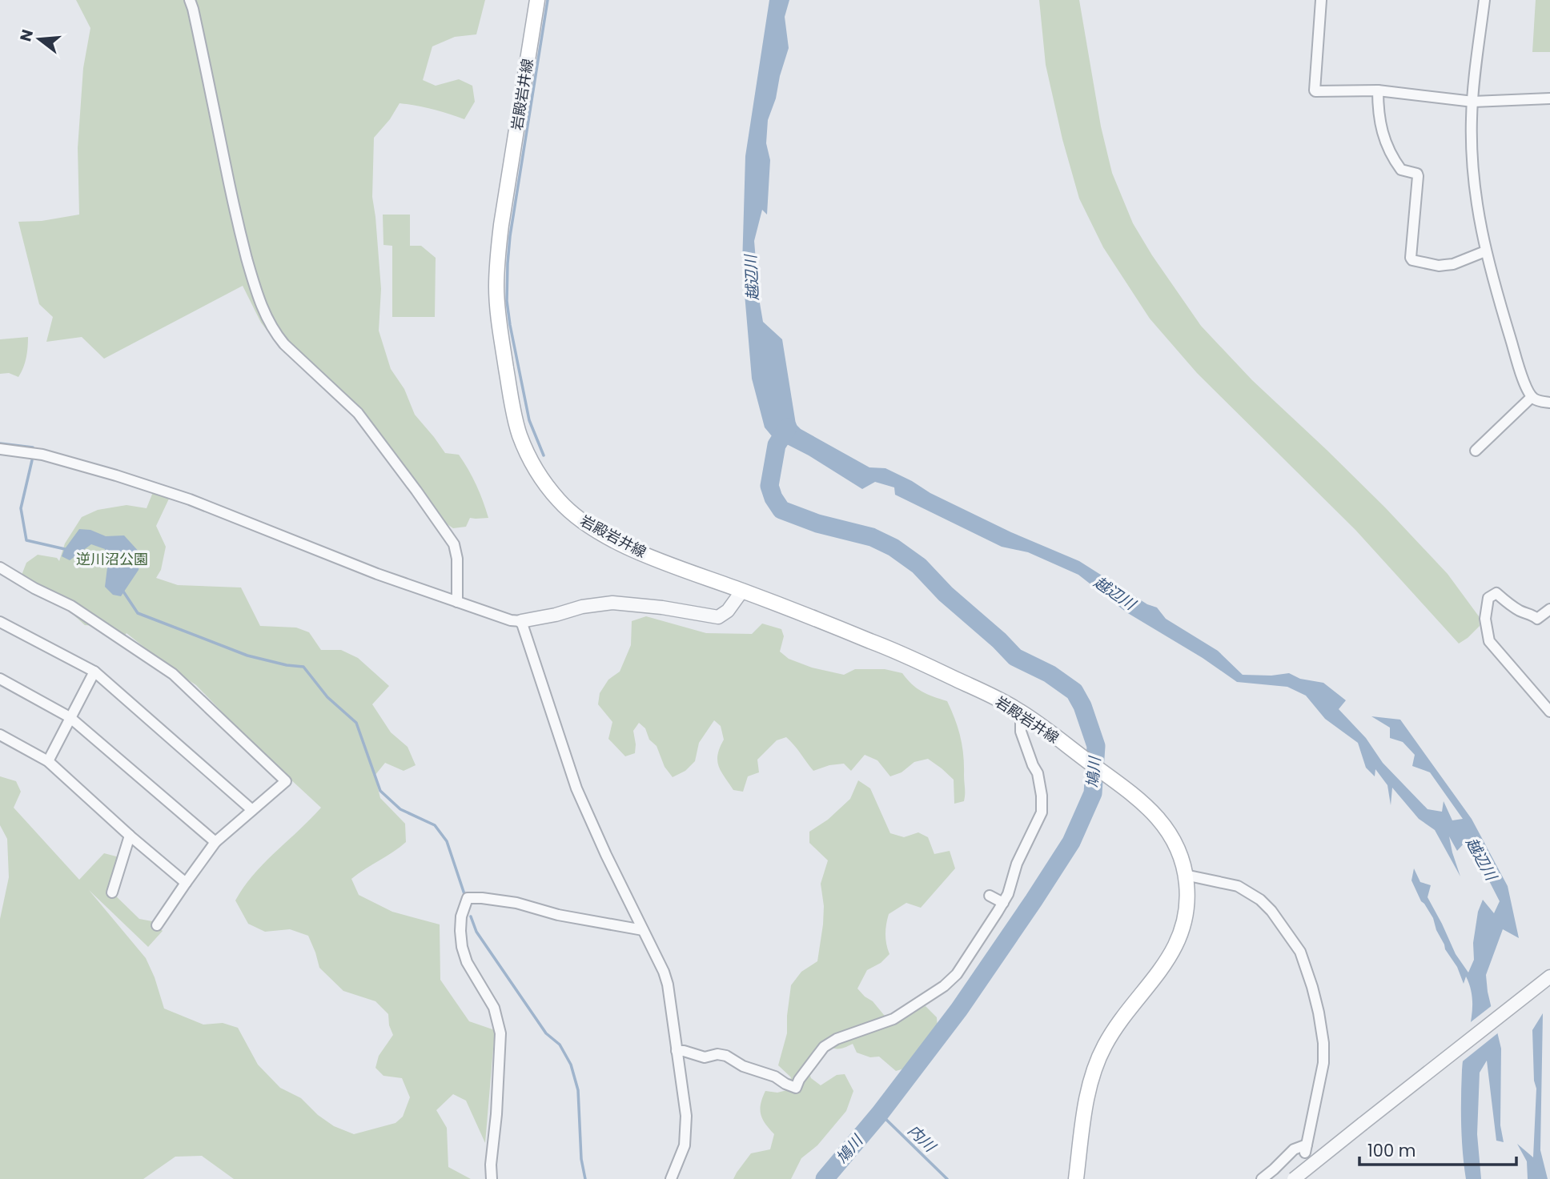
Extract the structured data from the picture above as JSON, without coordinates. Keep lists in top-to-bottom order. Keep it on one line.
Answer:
{"streets":{"main road":["岩殿岩井線"]},"water":["越辺川","鳩川","内川"],"parks":["逆川沼公園"],"scale_bar":"100 m","north":"left"}
